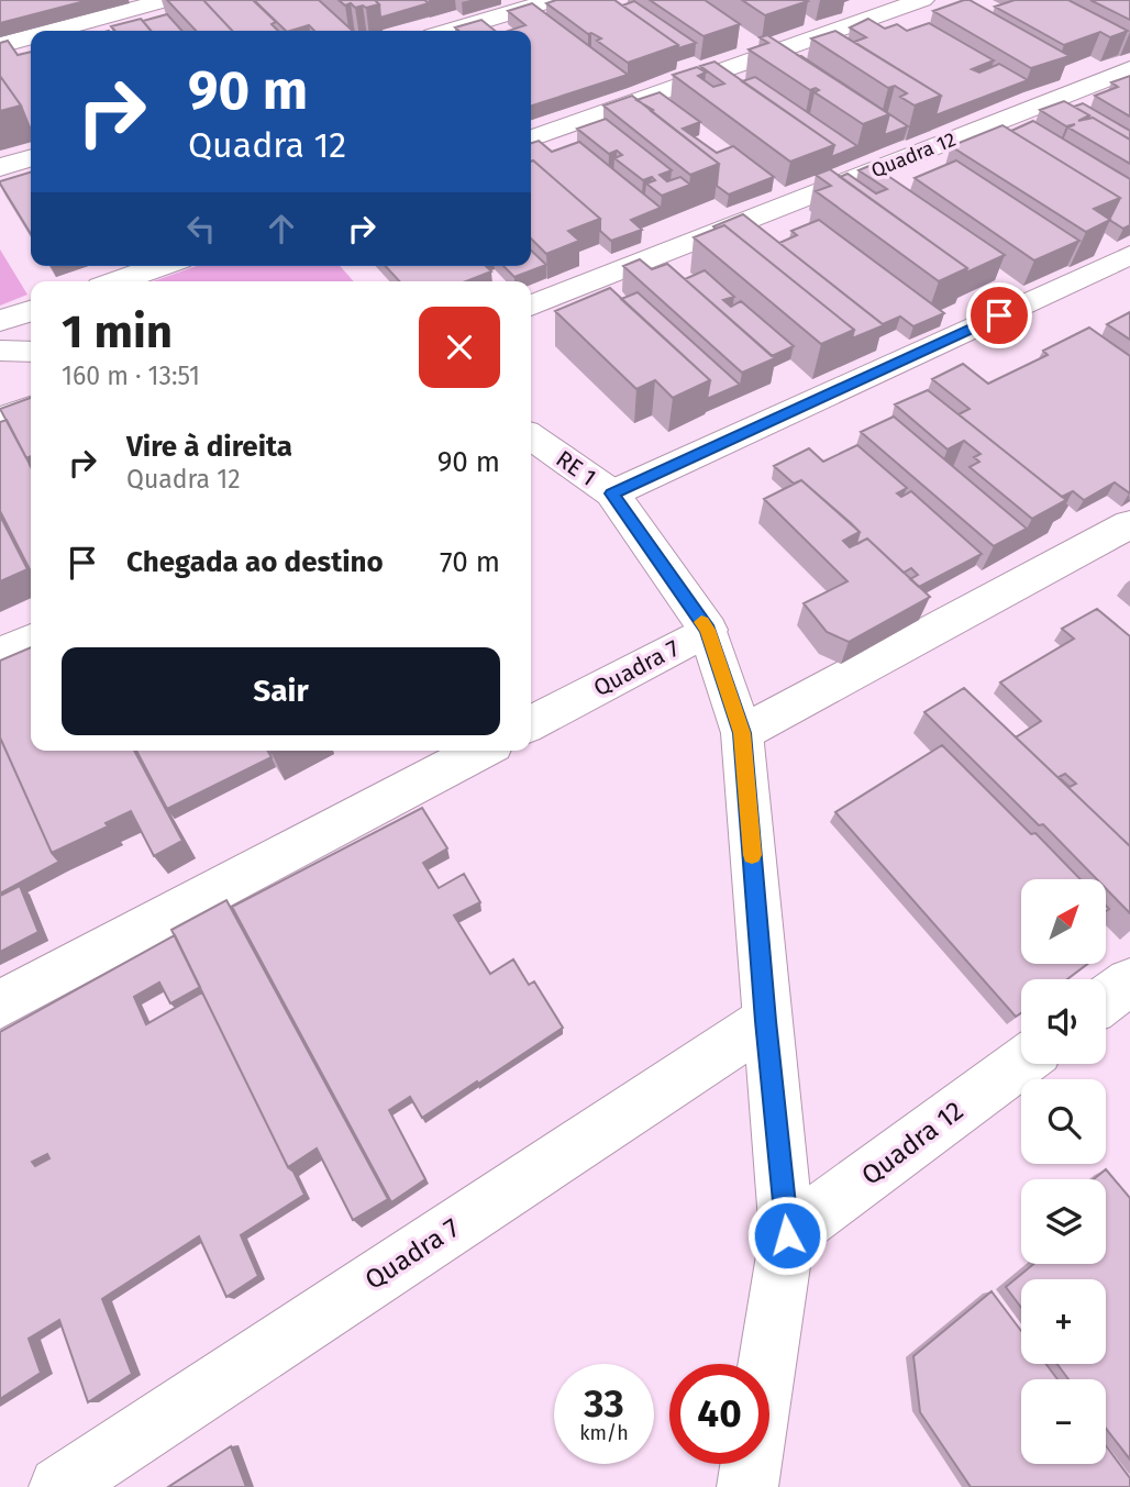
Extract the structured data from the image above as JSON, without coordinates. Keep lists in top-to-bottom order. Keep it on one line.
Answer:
{"streets":{"street":["Quadra 12","RE 1","Quadra 7"]},"crossings":[["Quadra 12","RE 1"],["RE 1","Quadra 7"]],"north":"top right","page":{"turn":["90 m","Quadra 12"],"heading":["1 min","160 m · 13:51"],"list":[{"name":"Vire à direita","note":"Quadra 12","value":"90 m"},{"name":"Chegada ao destino","value":"70 m"}],"buttons":"Sair","map_buttons":["+","−"],"speed":"33 km/h","limit":"40"}}
